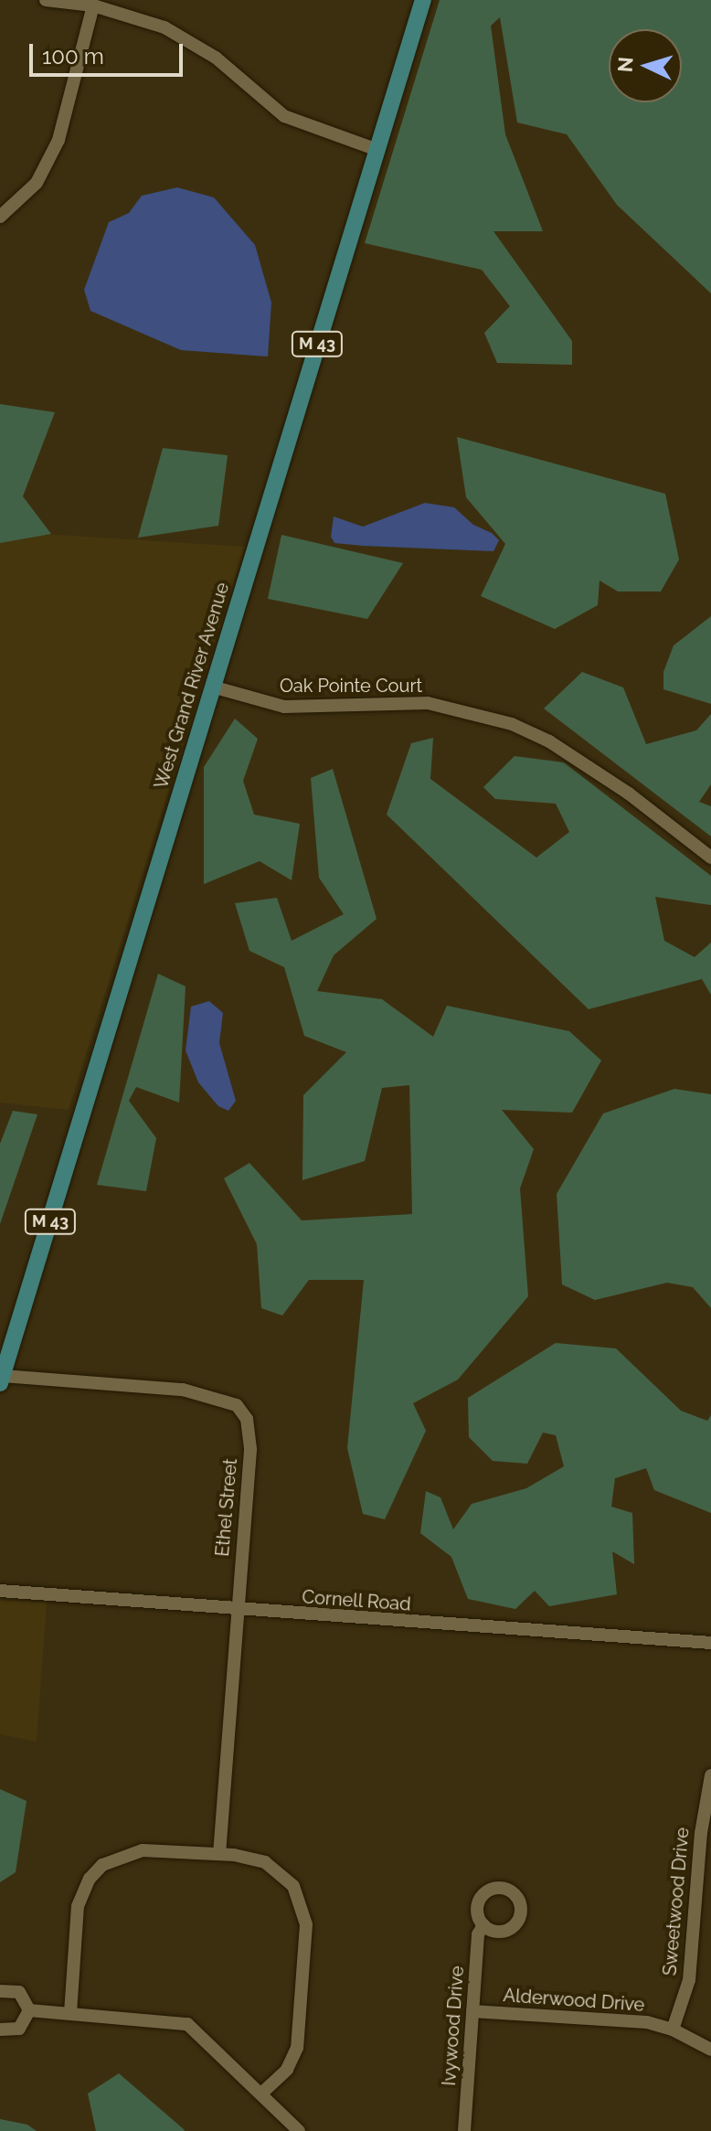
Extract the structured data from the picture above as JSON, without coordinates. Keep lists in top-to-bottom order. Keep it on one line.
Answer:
{"streets":{"main road":["M 43","West Grand River Avenue"],"street":["Oak Pointe Court","Ethel Street","Cornell Road","Sweetwood Drive","Alderwood Drive","Ivywood Drive"]},"crossings":[["West Grand River Avenue","Oak Pointe Court"],["West Grand River Avenue","Ethel Street"],["Ethel Street","Cornell Road"],["Sweetwood Drive","Alderwood Drive"],["Alderwood Drive","Ivywood Drive"]],"scale_bar":"100 m","north":"left"}
